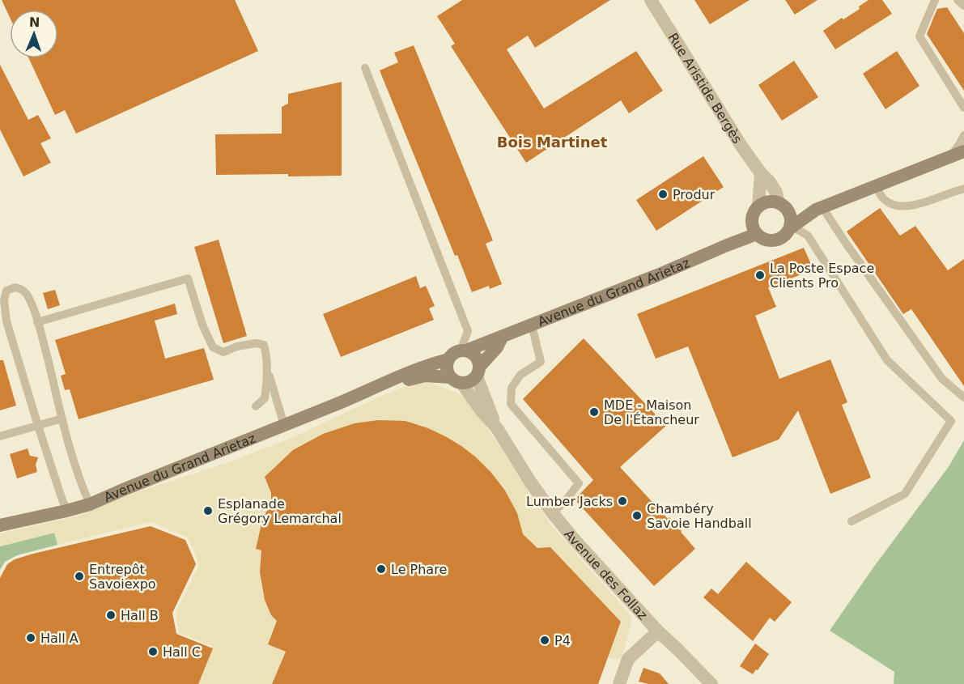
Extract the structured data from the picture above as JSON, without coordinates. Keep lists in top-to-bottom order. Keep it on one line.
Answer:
{"streets":{"main road":["Avenue du Grand Arietaz"],"street":["Rue Aristide Bergès","Avenue des Follaz"]},"crossings":[["Rue Aristide Bergès","Avenue du Grand Arietaz"],["Avenue du Grand Arietaz","Avenue des Follaz"]],"districts":["Bois Martinet"],"places":["Produr","La Poste Espace Clients Pro","MDE - Maison De l'Étancheur","Lumber Jacks","Esplanade Grégory Lemarchal","Chambéry Savoie Handball","Le Phare","Entrepôt Savoiexpo","Hall B","Hall A","P4","Hall C"],"north":"top"}
